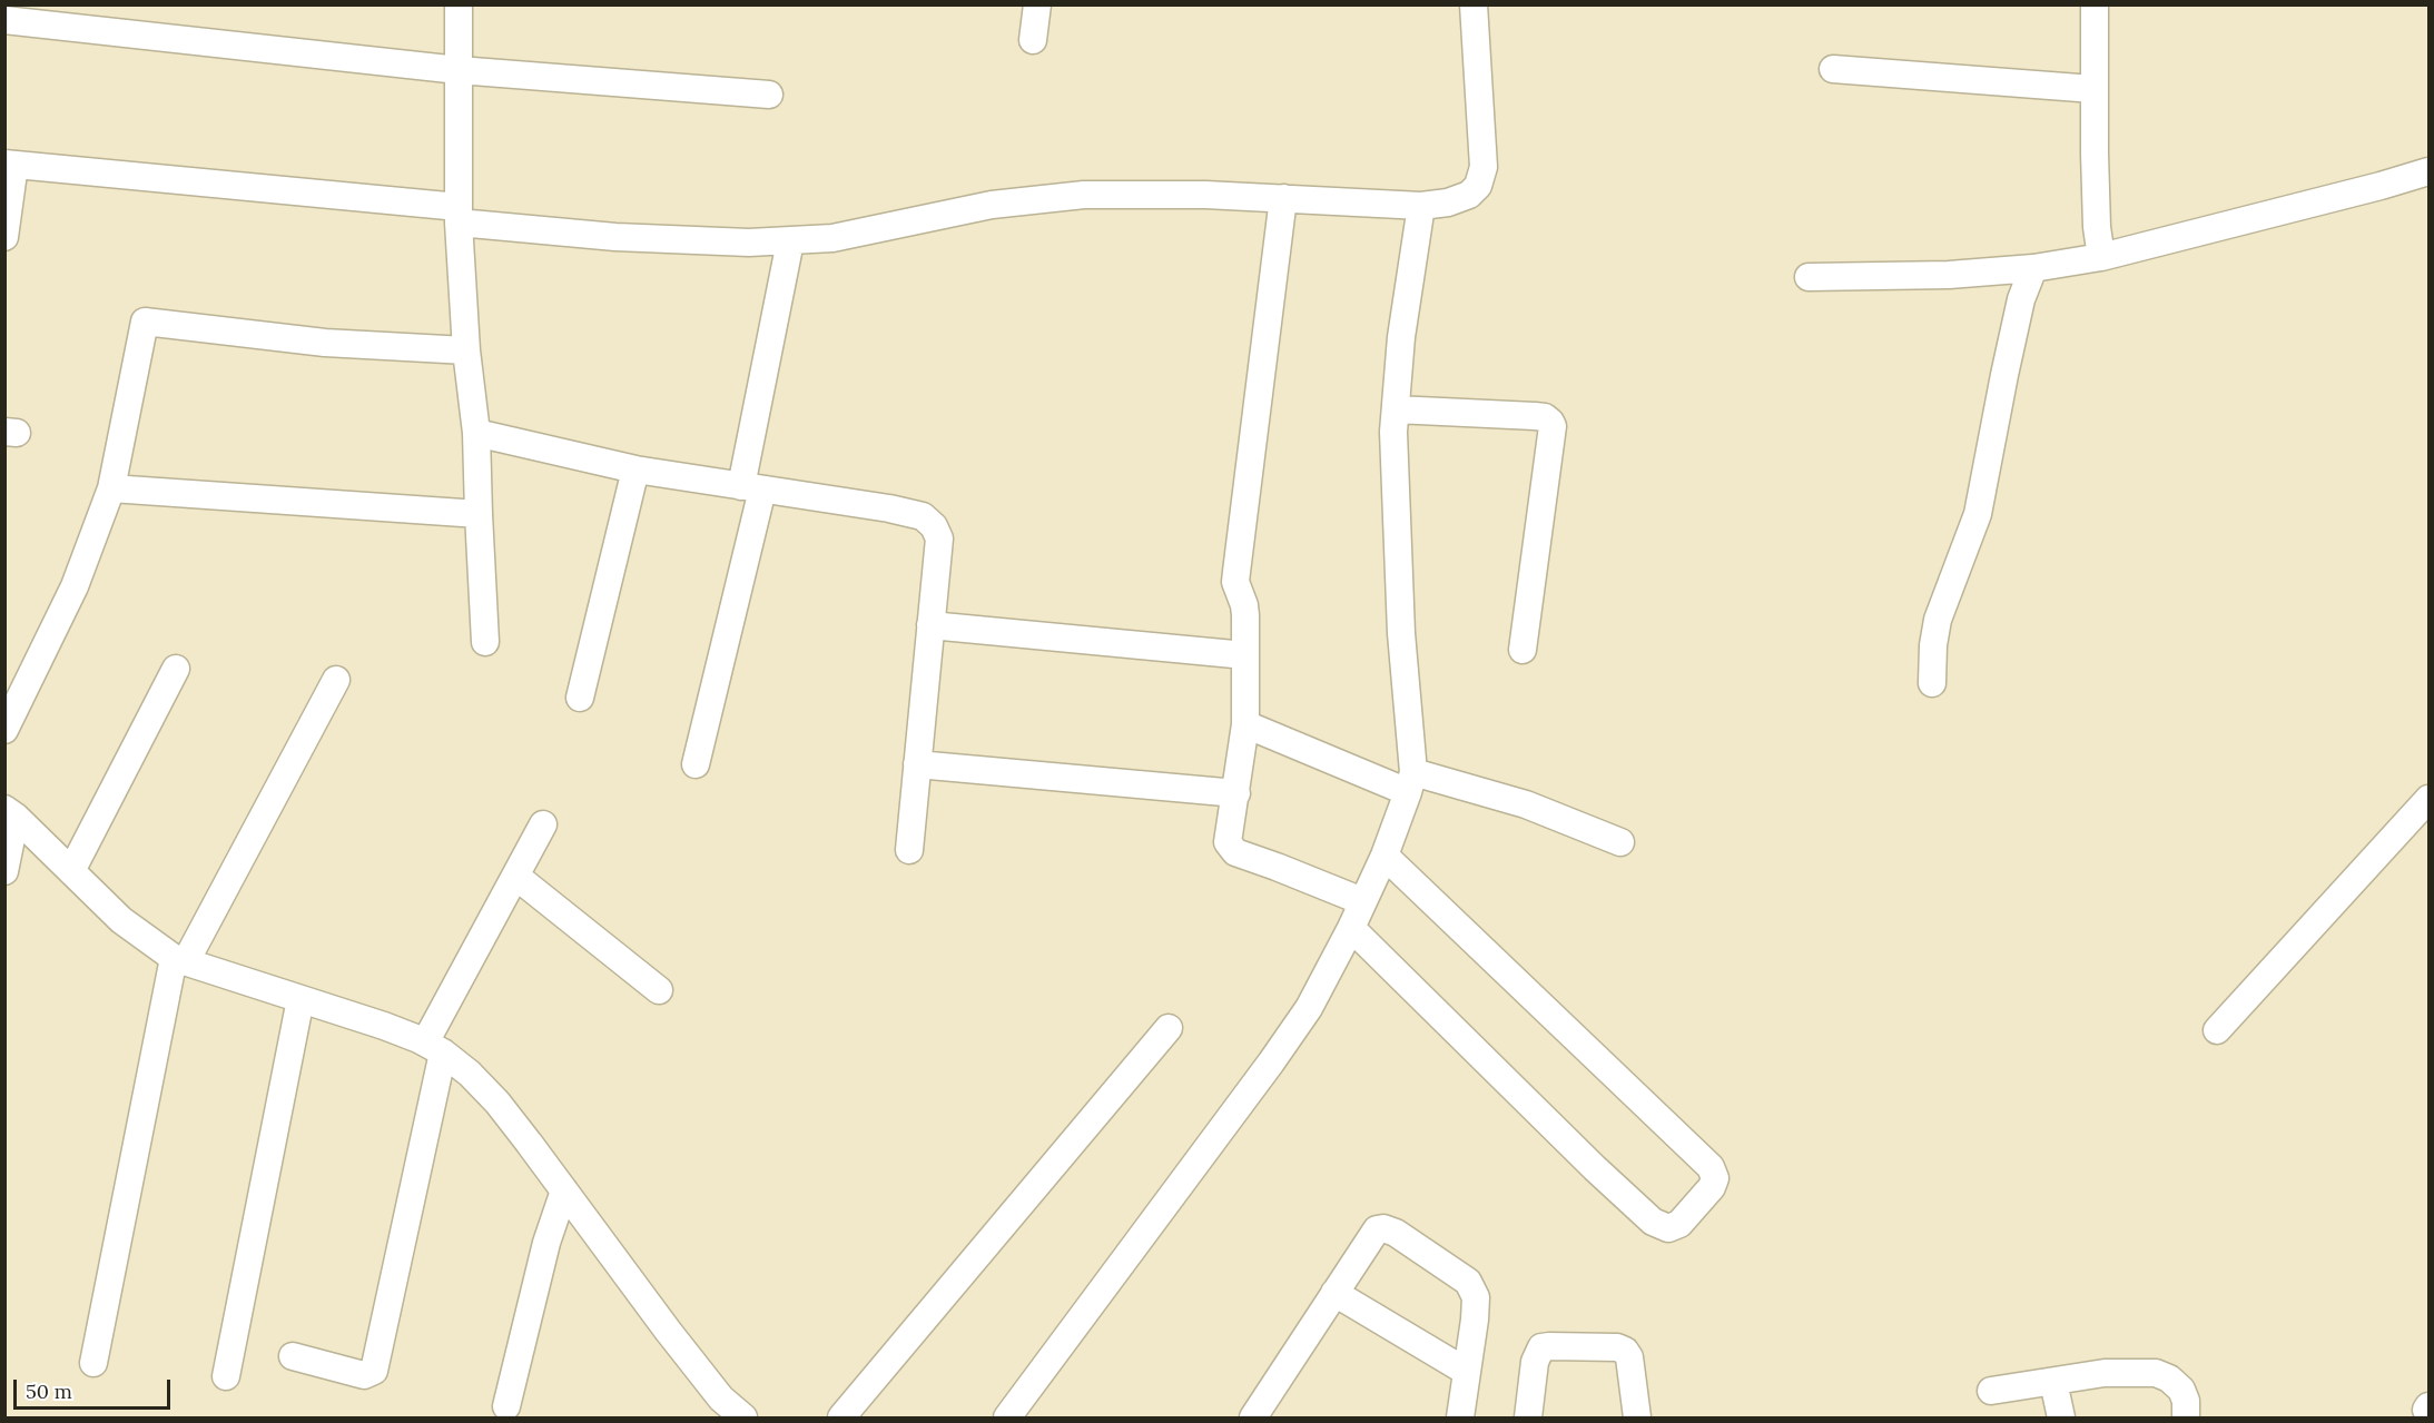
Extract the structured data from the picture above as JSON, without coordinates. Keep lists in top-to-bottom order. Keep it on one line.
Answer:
{"scale_bar":"50 m"}
